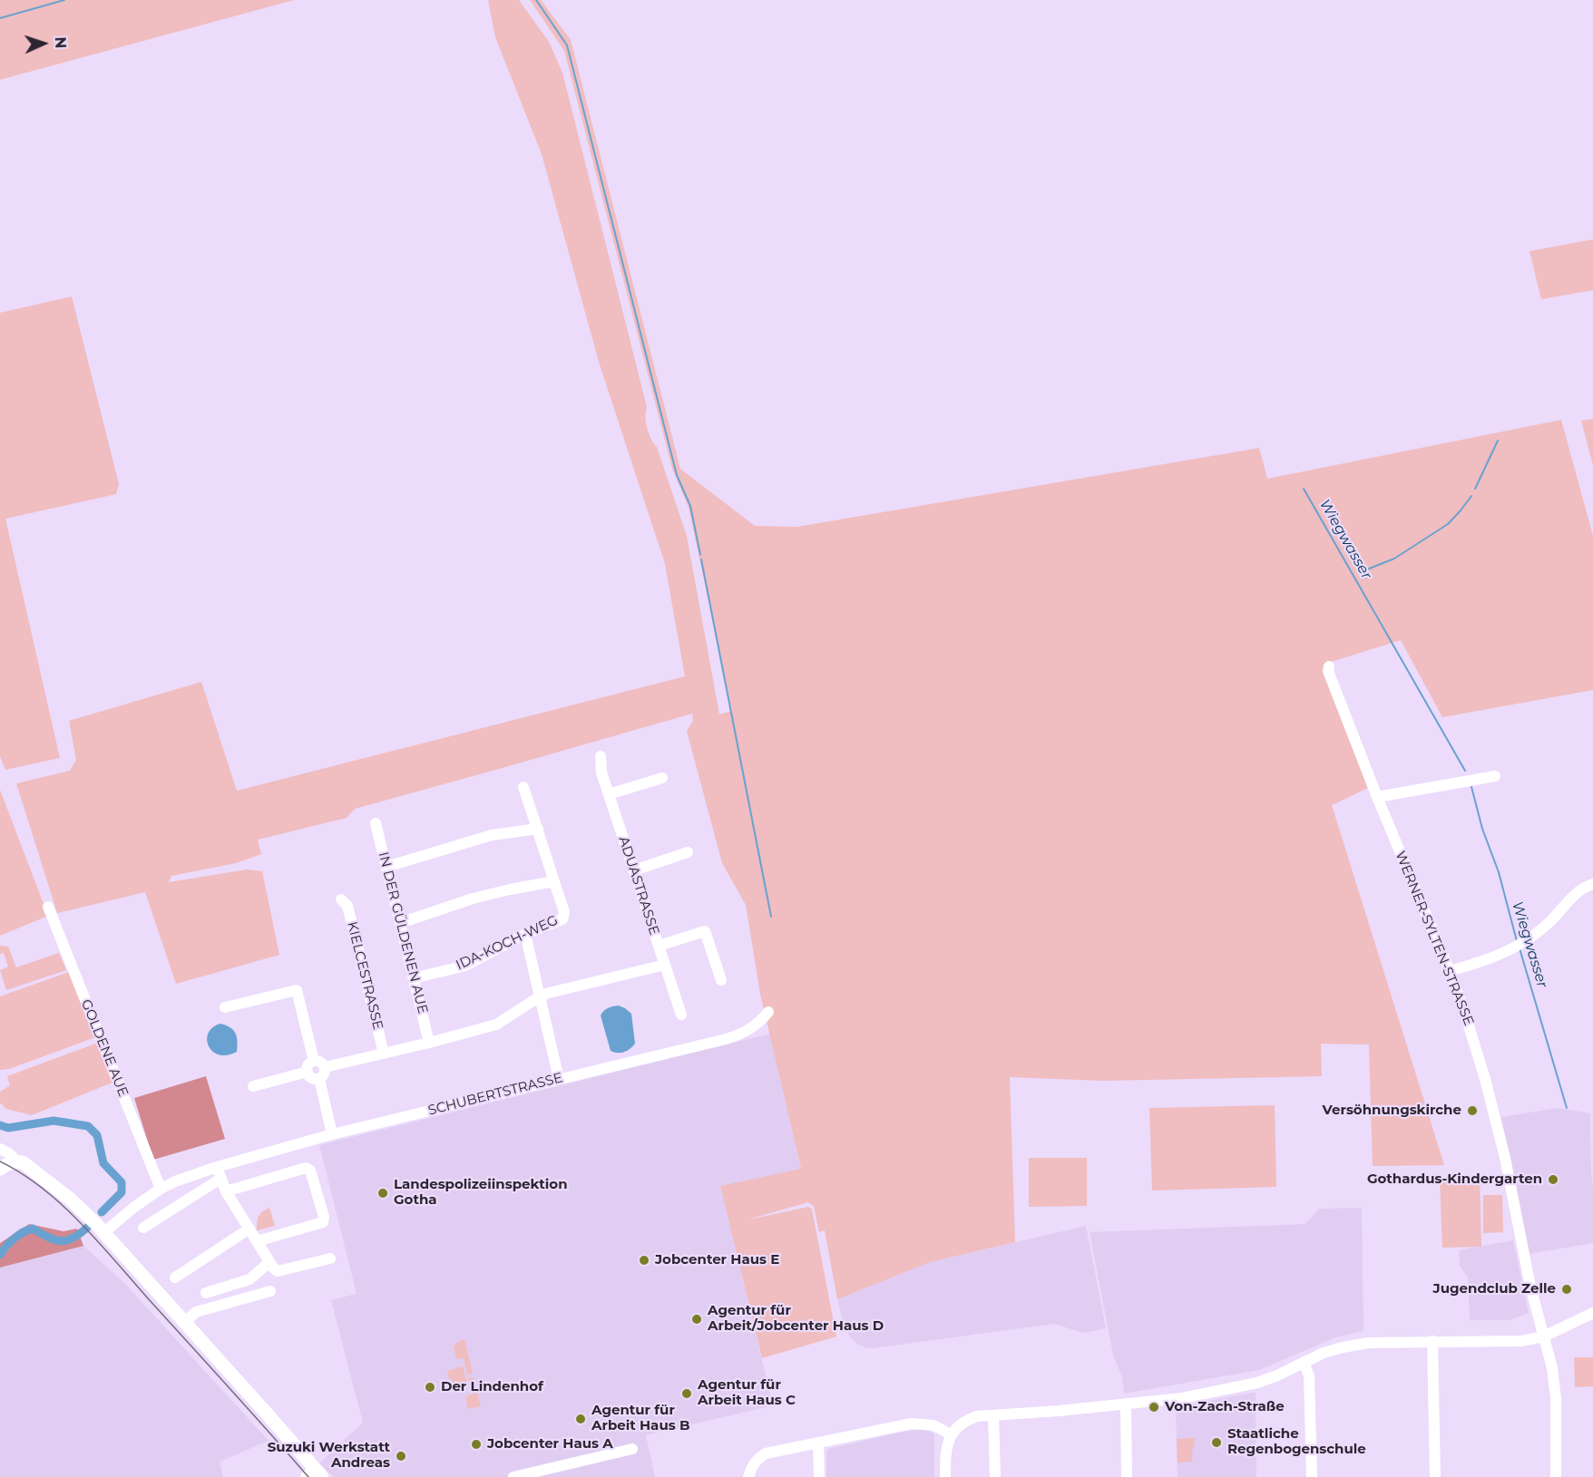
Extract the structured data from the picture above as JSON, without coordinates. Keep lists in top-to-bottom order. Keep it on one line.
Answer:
{"streets":{"street":["ADUASTRASSE","IN DER GÜLDENEN AUE","WERNER-SYLTEN-STRASSE","IDA-KOCH-WEG","KIELCESTRASSE","GOLDENE AUE","SCHUBERTSTRASSE"]},"crossings":[["IN DER GÜLDENEN AUE","IDA-KOCH-WEG"],["GOLDENE AUE","SCHUBERTSTRASSE"]],"water":["Wiegwasser"],"places":["Versöhnungskirche","Gothardus-Kindergarten","Landespolizeiinspektion Gotha","Jobcenter Haus E","Jugendclub Zelle","Agentur für Arbeit/Jobcenter Haus D","Der Lindenhof","Agentur für Arbeit Haus C","Von-Zach-Straße","Agentur für Arbeit Haus B","Staatliche Regenbogenschule","Jobcenter Haus A","Suzuki Werkstatt Andreas"],"north":"right"}
